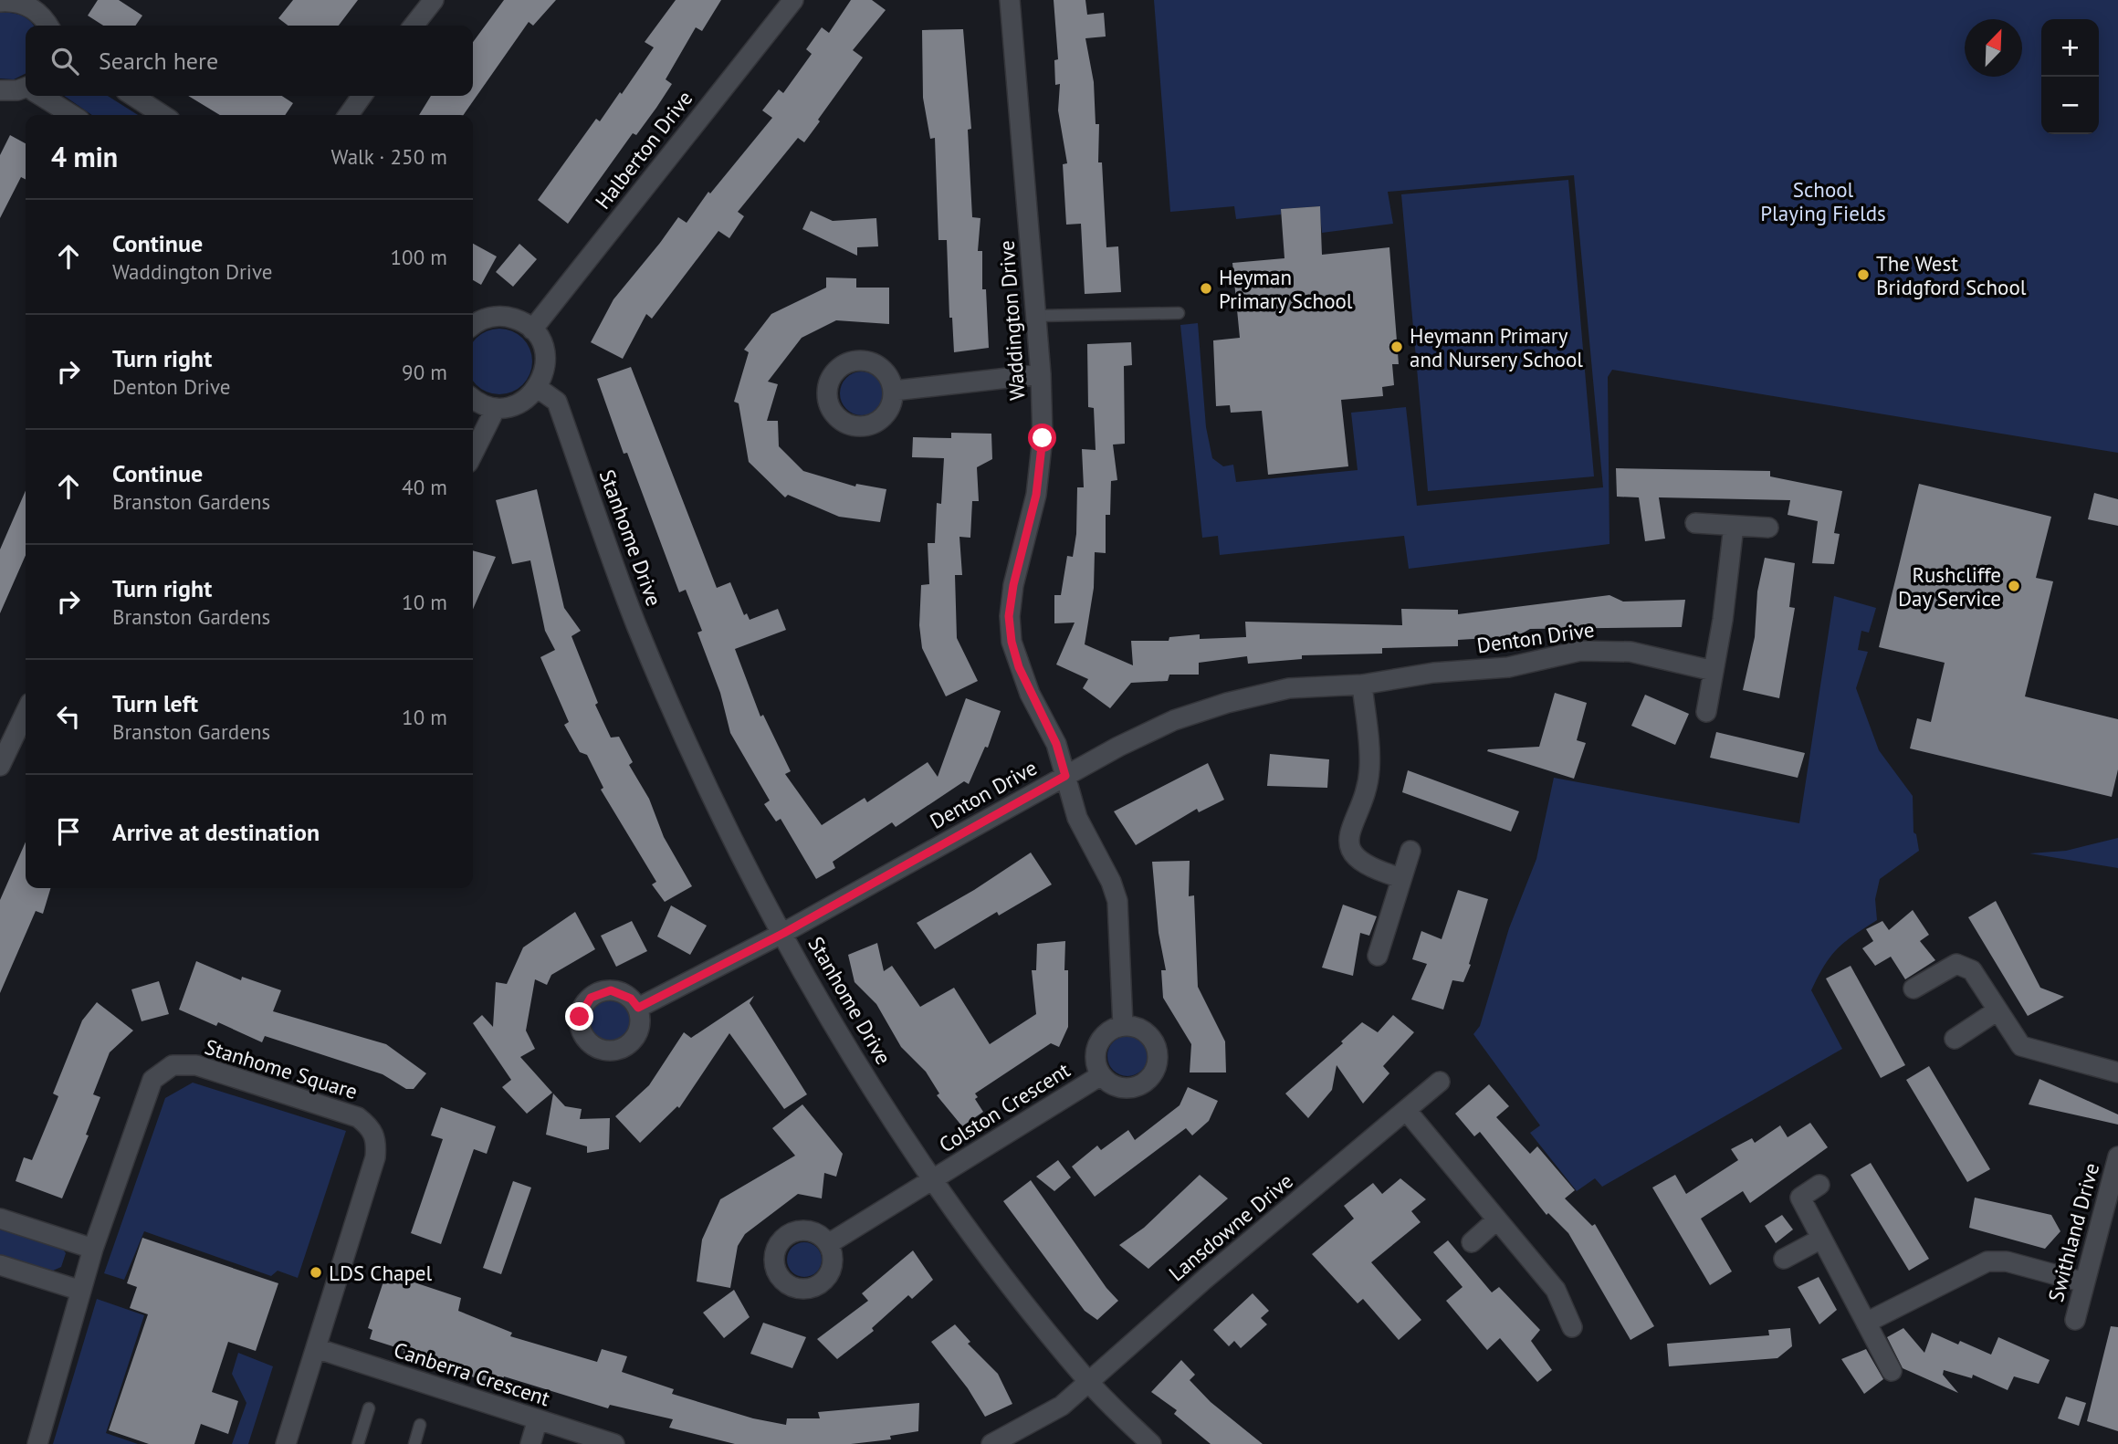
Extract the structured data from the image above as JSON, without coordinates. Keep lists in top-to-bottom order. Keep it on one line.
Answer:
{"streets":{"street":["Halberton Drive","Waddington Drive","Stanhome Drive","Denton Drive","Stanhome Square","Colston Crescent","Lansdowne Drive","Swithland Drive","Canberra Crescent"]},"crossings":[["Waddington Drive","Denton Drive"],["Stanhome Drive","Denton Drive"],["Stanhome Drive","Colston Crescent"],["Stanhome Drive","Lansdowne Drive"],["Stanhome Square","Canberra Crescent"]],"parks":["School Playing Fields"],"places":["The West Bridgford School","Heyman Primary School","Heymann Primary and Nursery School","Rushcliffe Day Service","LDS Chapel"],"north":"top right","page":{"map_buttons":["+","−"],"search":"Search here","heading":["4 min","Walk · 250 m"],"list":[["Continue","Waddington Drive","100 m"],["Turn right","Denton Drive","90 m"],["Continue","Branston Gardens","40 m"],["Turn right","Branston Gardens","10 m"],["Turn left","Branston Gardens","10 m"],"Arrive at destination"]}}
